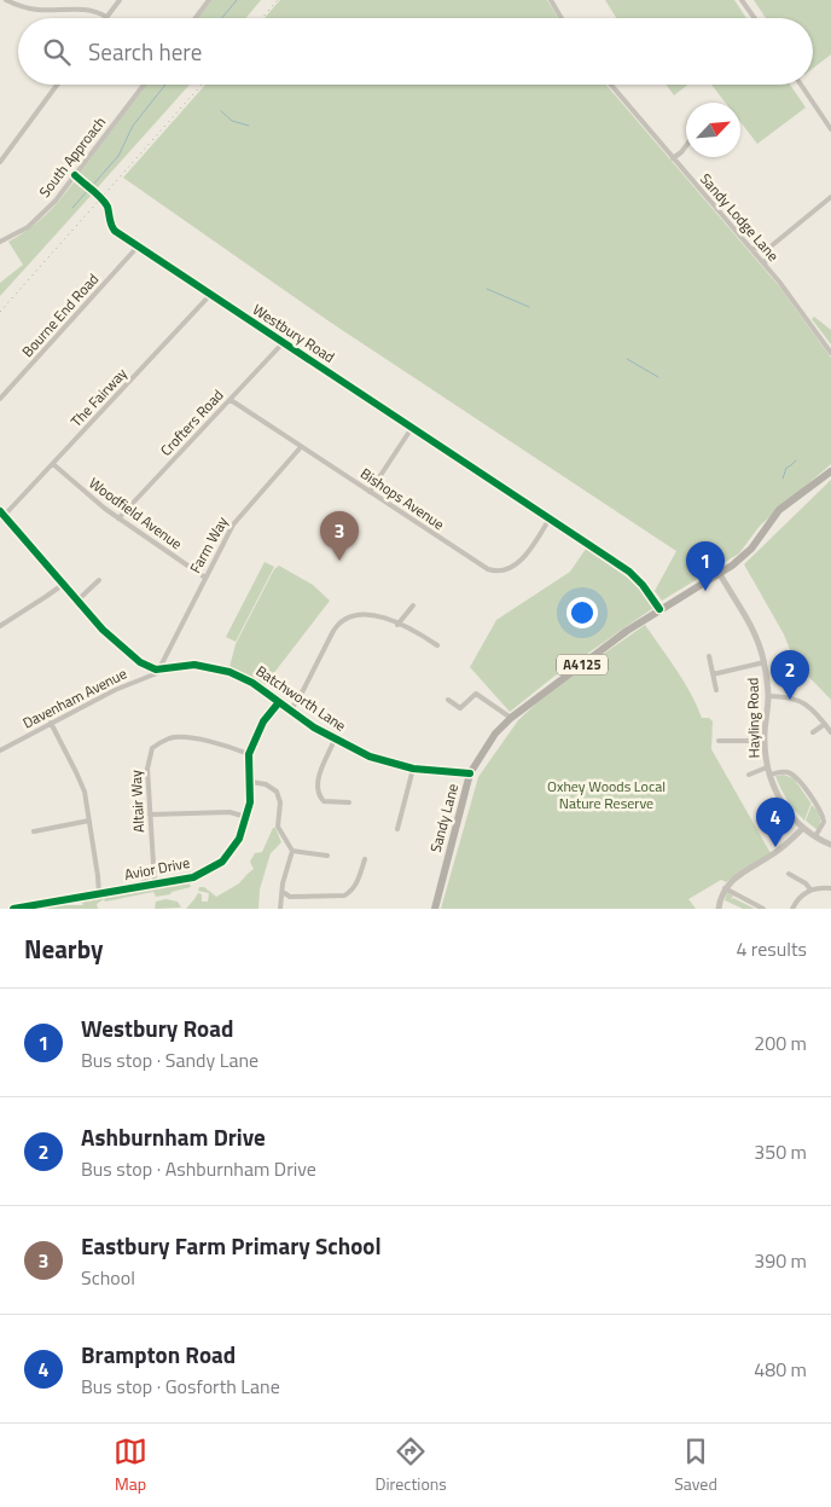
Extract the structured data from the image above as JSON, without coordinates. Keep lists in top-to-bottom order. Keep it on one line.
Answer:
{"streets":{"main road":["A4125","Sandy Lane"],"street":["South Approach","Sandy Lodge Lane","Bourne End Road","Westbury Road","The Fairway","Crofters Road","Bishops Avenue","Woodfield Avenue","Farm Way","Davenham Avenue","Batchworth Lane","Hayling Road","Altair Way","Avior Drive"]},"crossings":[["South Approach","Westbury Road"],["Bourne End Road","Westbury Road"],["Westbury Road","The Fairway"],["Westbury Road","Crofters Road"],["Westbury Road","Bishops Avenue"],["Westbury Road","Sandy Lane"],["The Fairway","Woodfield Avenue"],["Crofters Road","Bishops Avenue"],["Crofters Road","Woodfield Avenue"],["Bishops Avenue","Farm Way"],["Woodfield Avenue","Farm Way"],["Farm Way","Davenham Avenue"],["Farm Way","Batchworth Lane"],["Davenham Avenue","Batchworth Lane"],["Batchworth Lane","Sandy Lane"],["Batchworth Lane","Avior Drive"],["Hayling Road","Sandy Lane"],["Altair Way","Avior Drive"]],"parks":["Oxhey Woods Local Nature Reserve"],"north":"top right","page":{"search":"Search here","pins":["3","1","2","4"],"heading":["Nearby","4 results"],"list":[{"mark":"1","name":"Westbury Road","note":"Bus stop · Sandy Lane","value":"200 m"},{"mark":"2","name":"Ashburnham Drive","note":"Bus stop · Ashburnham Drive","value":"350 m"},{"mark":"3","name":"Eastbury Farm Primary School","note":"School","value":"390 m"},{"mark":"4","name":"Brampton Road","note":"Bus stop · Gosforth Lane","value":"480 m"}],"nav":["Map","Directions","Saved"]}}
